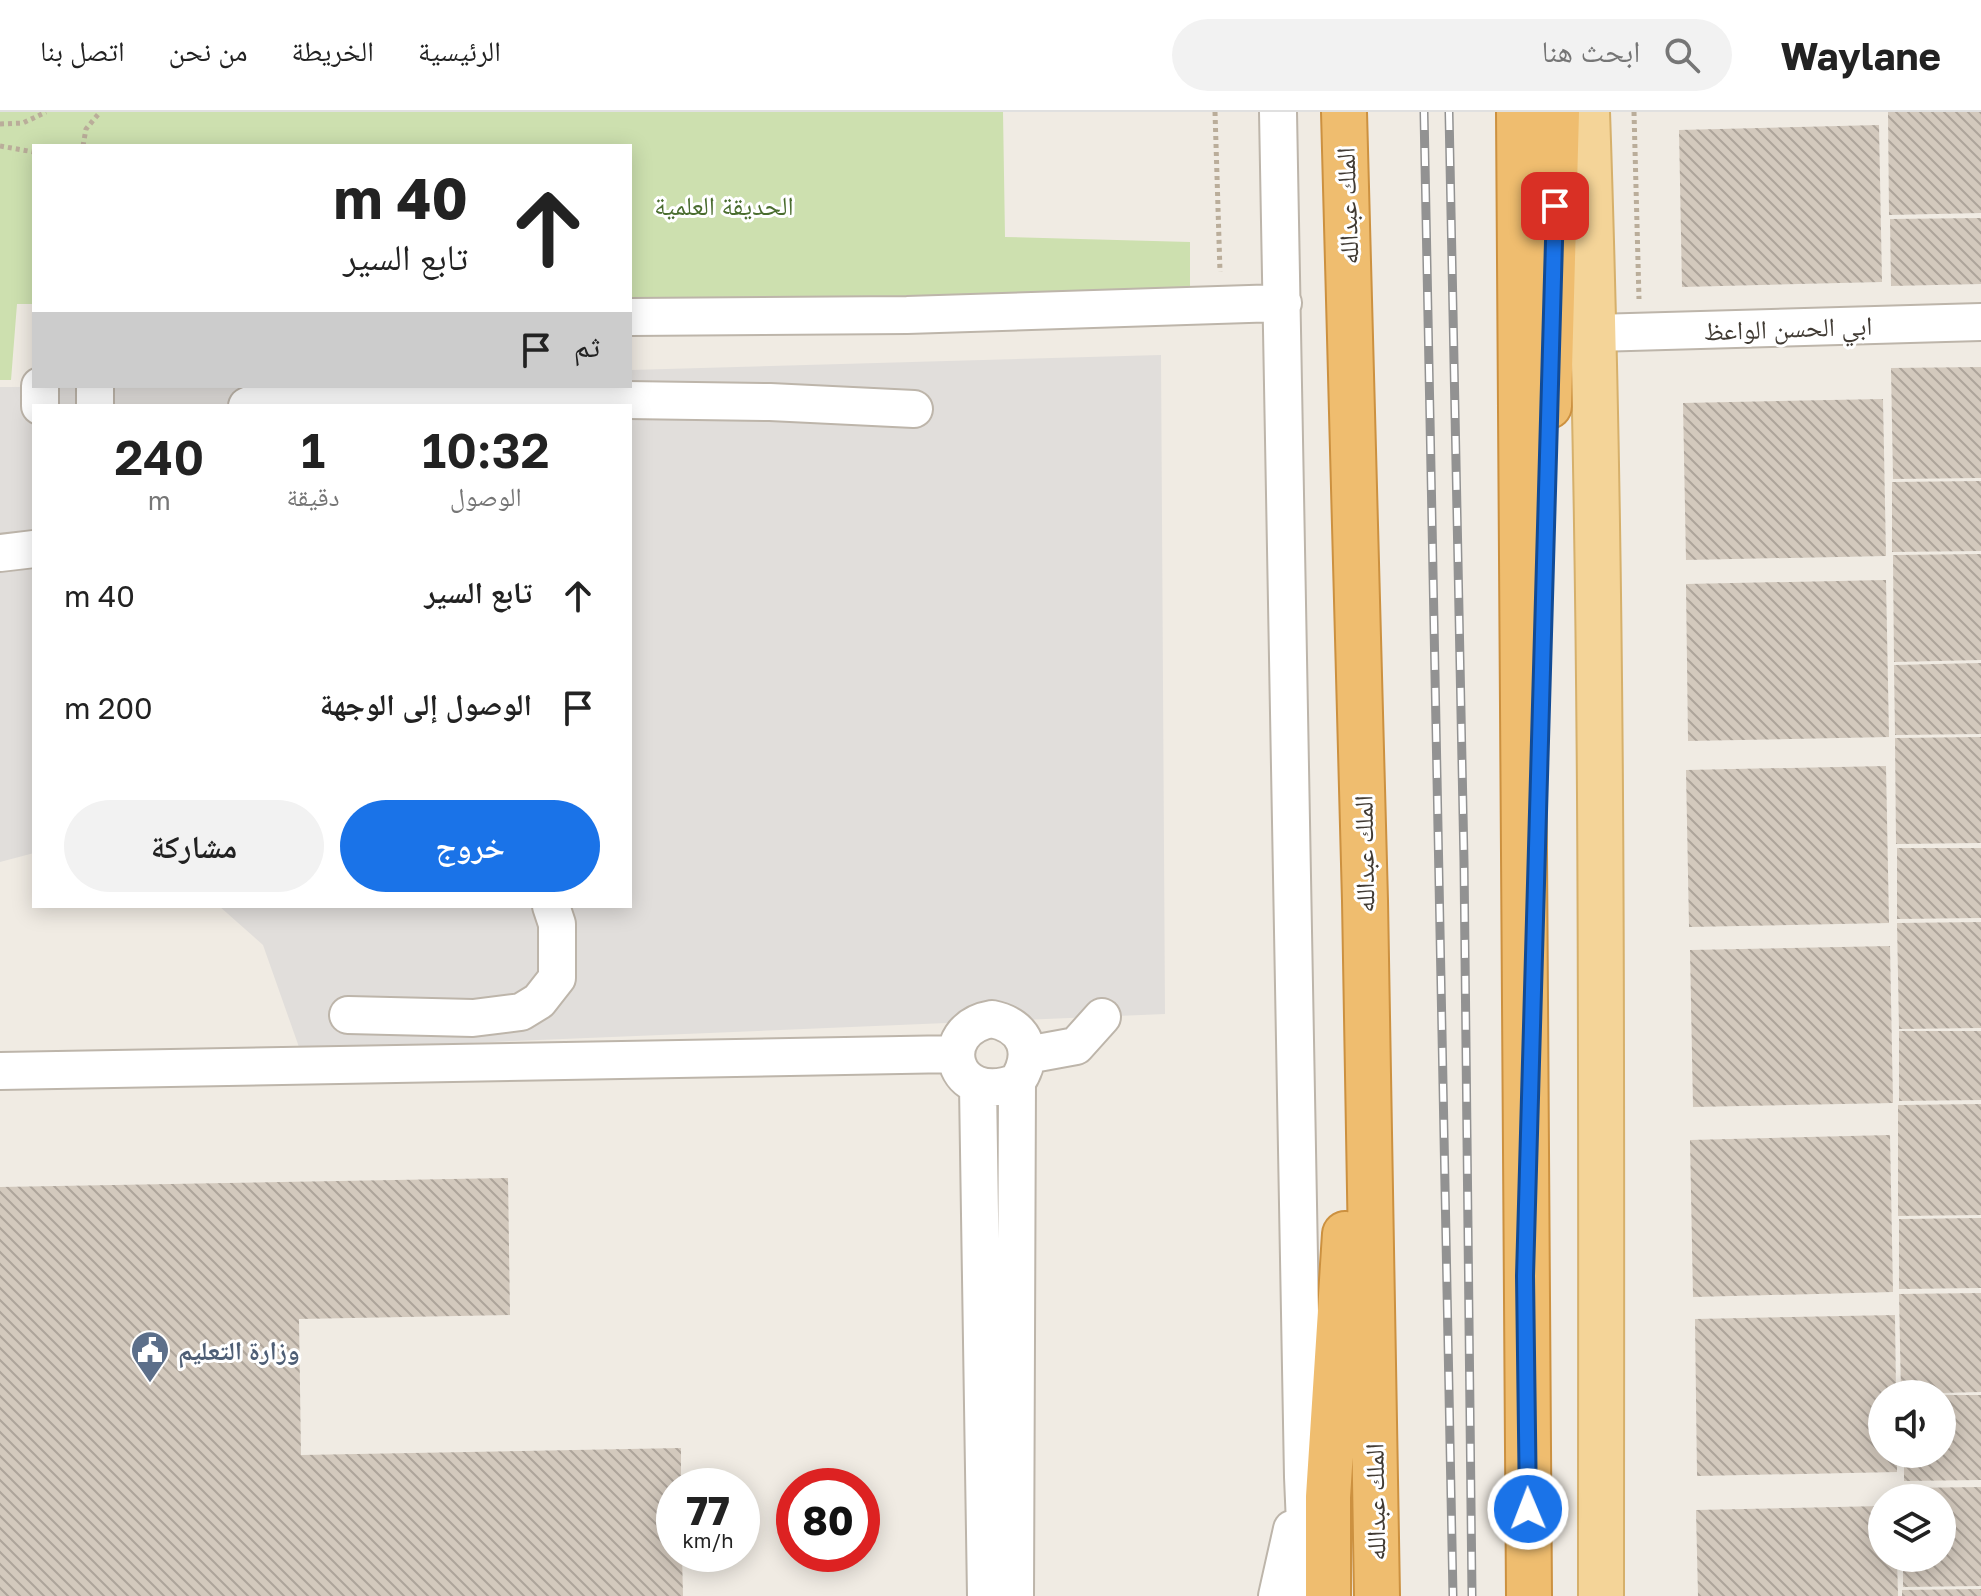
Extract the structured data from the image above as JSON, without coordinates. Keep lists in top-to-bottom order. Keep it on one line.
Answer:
{"streets":{"highway":["الملك عبدالله"],"street":["ابي الحسن الواعظ"]},"parks":["الحديقة العلمية"],"places":{"public building":["وزارة التعليم"]},"page":{"header":"Waylane","search":"ابحث هنا","nav":["الرئيسية","الخريطة","من نحن","اتصل بنا"],"turn":["40 m","تابع السير"],"then":"ثم","eta":["10:32","الوصول","1","دقيقة","240","m"],"list":[{"name":"تابع السير","value":"40 m"},{"name":"الوصول إلى الوجهة","value":"200 m"}],"buttons":["خروج","مشاركة"],"speed":"77 km/h","limit":"80"}}
